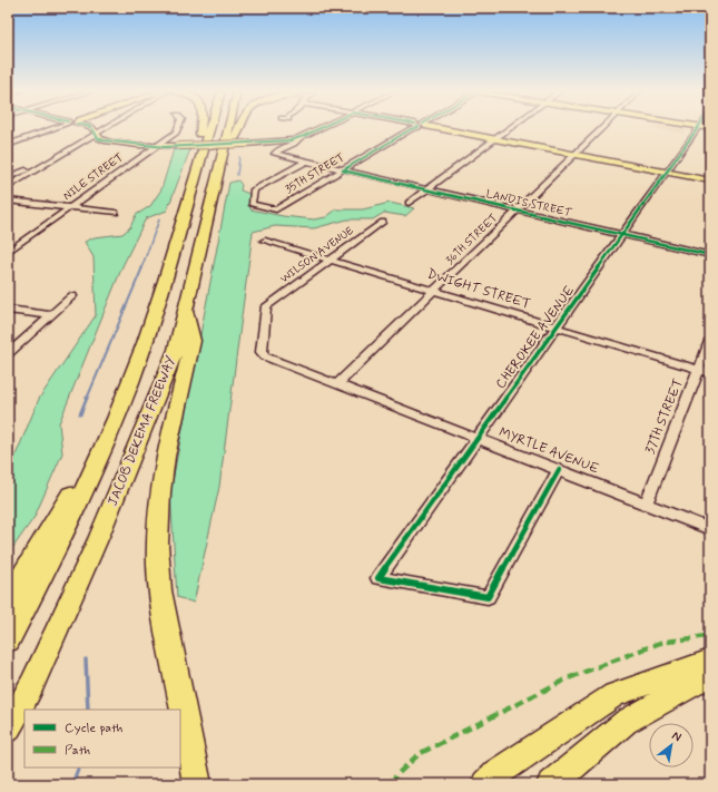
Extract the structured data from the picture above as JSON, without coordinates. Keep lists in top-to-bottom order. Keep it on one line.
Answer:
{"streets":{"highway":["JACOB DEKEMA FREEWAY"],"street":["35TH STREET","NILE STREET","LANDIS STREET","36TH STREET","WILSON AVENUE","DWIGHT STREET","CHEROKEE AVENUE","37TH STREET","MYRTLE AVENUE"]},"crossings":[["35TH STREET","LANDIS STREET"],["LANDIS STREET","36TH STREET"],["LANDIS STREET","CHEROKEE AVENUE"],["36TH STREET","DWIGHT STREET"],["36TH STREET","MYRTLE AVENUE"],["WILSON AVENUE","DWIGHT STREET"],["WILSON AVENUE","MYRTLE AVENUE"],["DWIGHT STREET","CHEROKEE AVENUE"],["DWIGHT STREET","37TH STREET"],["CHEROKEE AVENUE","MYRTLE AVENUE"],["37TH STREET","MYRTLE AVENUE"]],"legend":["Cycle path","Path"],"north":"top right"}
